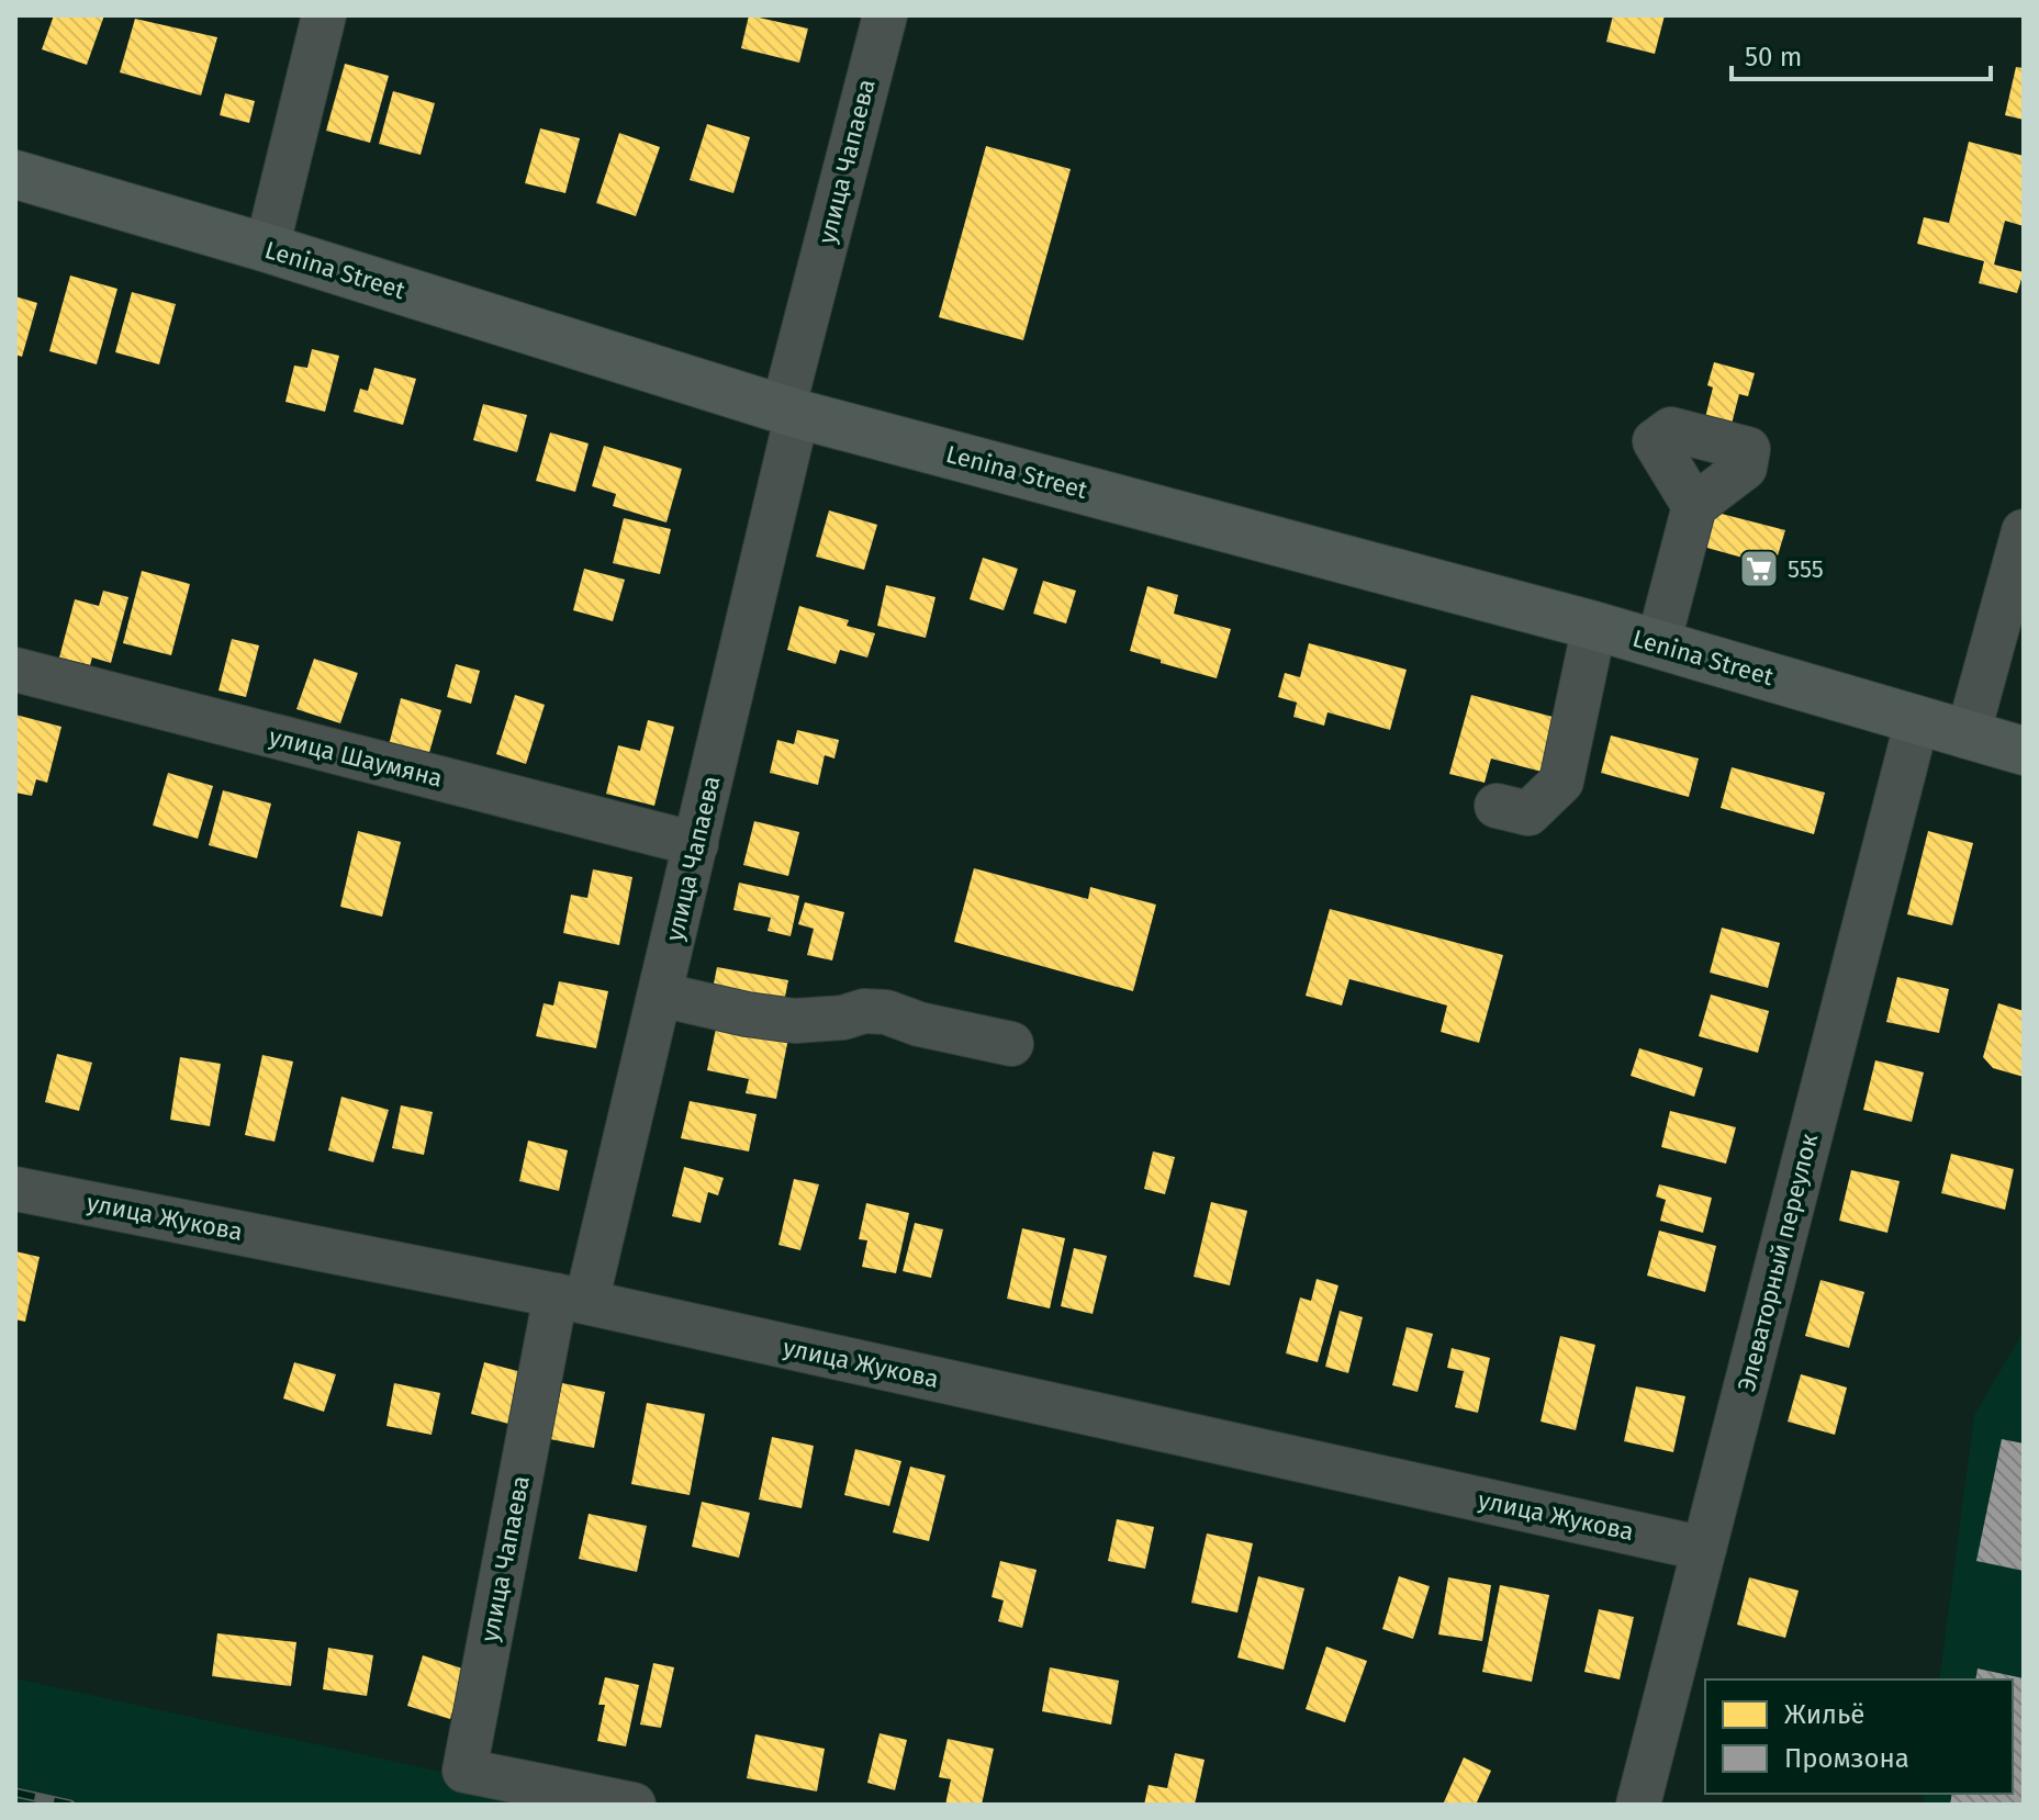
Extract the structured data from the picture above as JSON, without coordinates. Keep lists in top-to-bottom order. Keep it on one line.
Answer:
{"streets":{"main road":["Lenina Street"],"street":["улица Чапаева","улица Шаумяна","улица Жукова","Элеваторный переулок"]},"crossings":[["улица Чапаева","Lenina Street"],["улица Чапаева","улица Шаумяна"],["улица Чапаева","улица Жукова"],["Lenina Street","Элеваторный переулок"],["улица Жукова","Элеваторный переулок"]],"places":{"supermarket":["555"]},"legend":["Жильё","Промзона"],"scale_bar":"50 m"}
